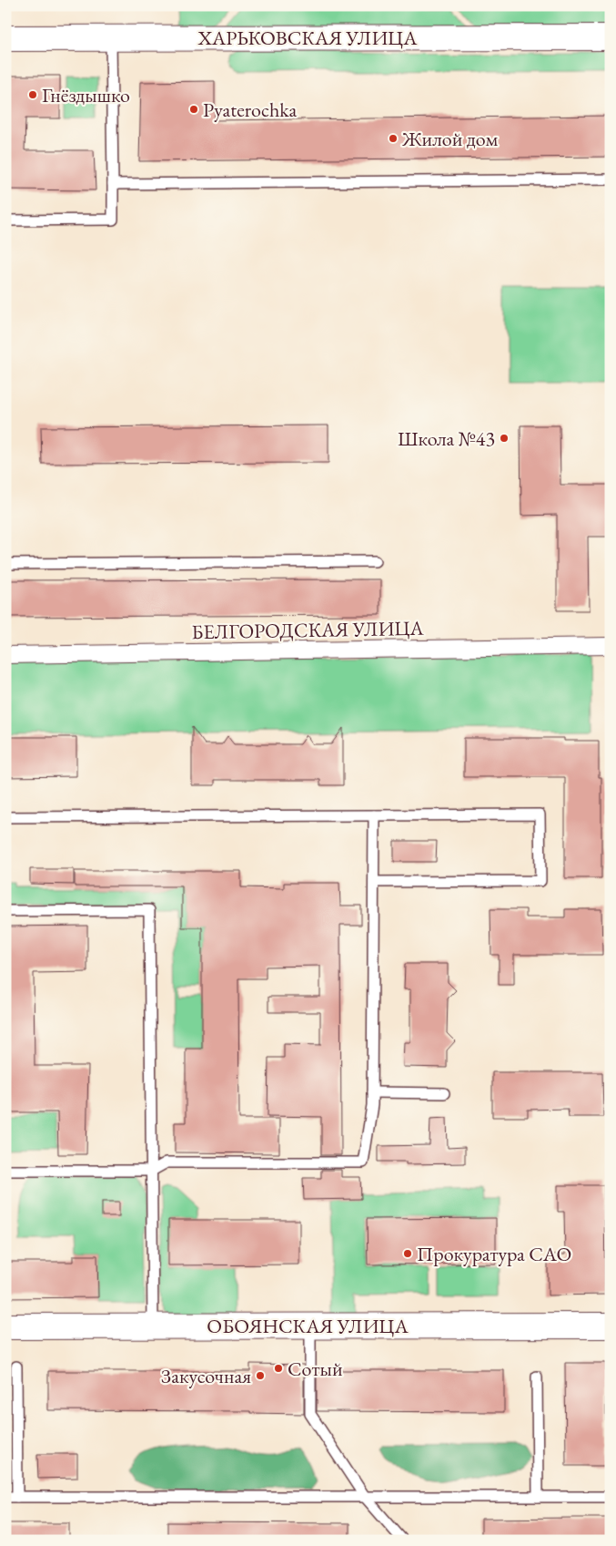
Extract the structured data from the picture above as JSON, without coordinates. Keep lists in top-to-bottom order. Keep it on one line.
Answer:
{"streets":{"street":["ХАРЬКОВСКАЯ УЛИЦА","БЕЛГОРОДСКАЯ УЛИЦА","ОБОЯНСКАЯ УЛИЦА"]},"places":["Гнёздышко","Pyaterochka","Жилой дом","Школа №43","Прокуратура САО","Сотый","Закусочная"]}
